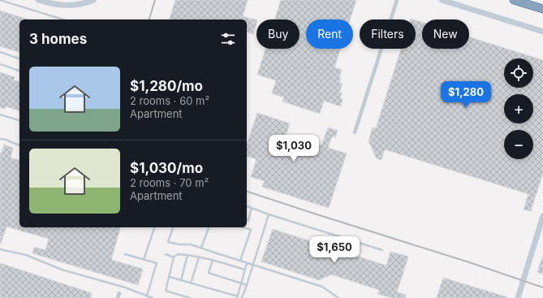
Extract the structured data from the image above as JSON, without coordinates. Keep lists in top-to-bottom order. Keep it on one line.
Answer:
{"page":{"chip":["Buy","Rent","Filters","New"],"heading":"3 homes","map_buttons":["+","−"],"list":[{"name":"$1,280/mo","note":"2 rooms · 60 m² · Apartment"},{"name":"$1,030/mo","note":"2 rooms · 70 m² · Apartment"}],"price":["$1,280","$1,030","$1,650"]}}
